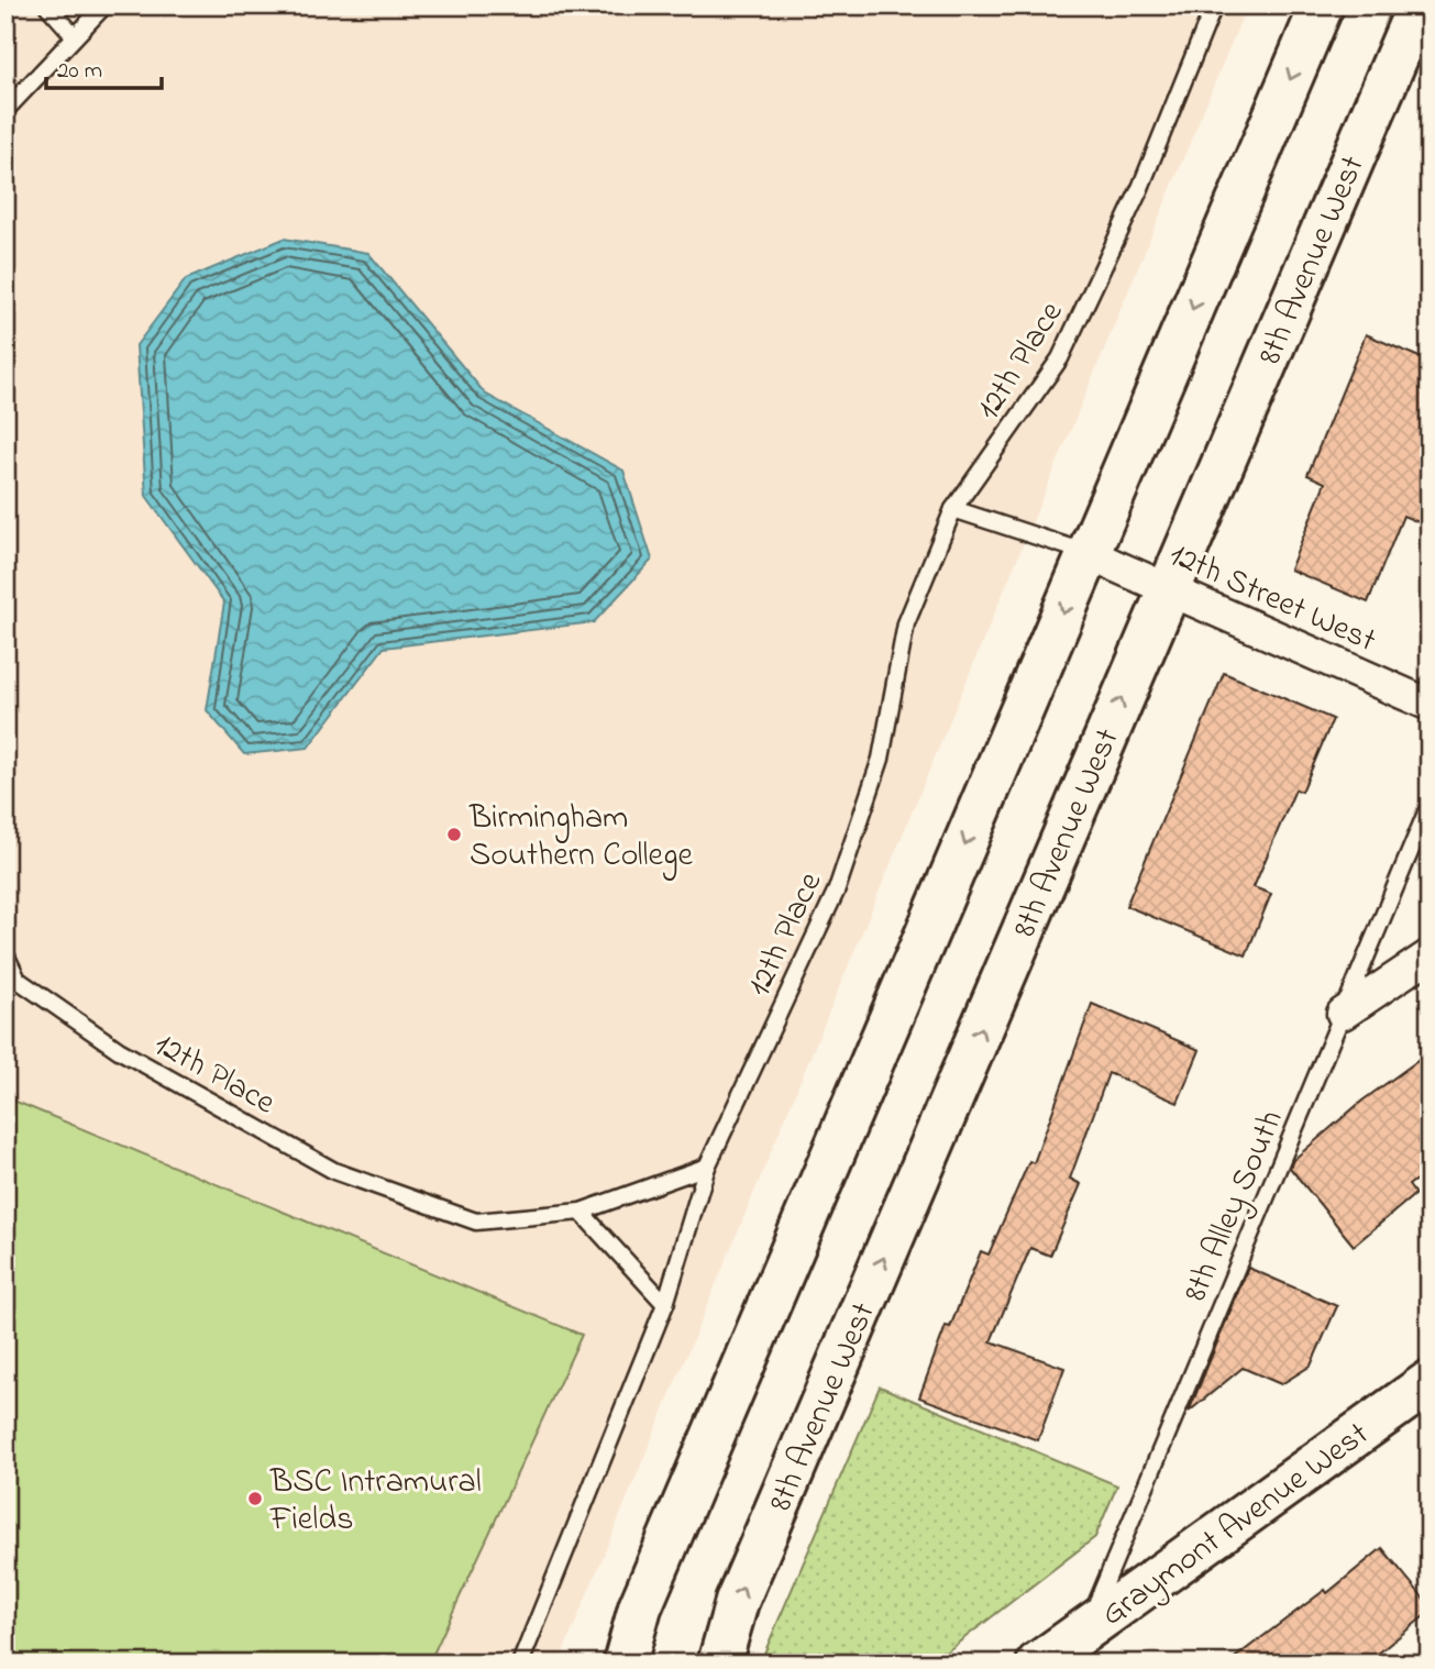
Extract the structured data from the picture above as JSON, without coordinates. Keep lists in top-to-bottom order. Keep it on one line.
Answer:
{"streets":{"main road":["8th Avenue West","Graymont Avenue West"],"street":["12th Street West"],"lane":["12th Place","8th Alley South"]},"crossings":[["8th Avenue West","12th Street West"],["8th Alley South","Graymont Avenue West"]],"places":["Birmingham Southern College","BSC Intramural Fields"],"scale_bar":"20 m"}
